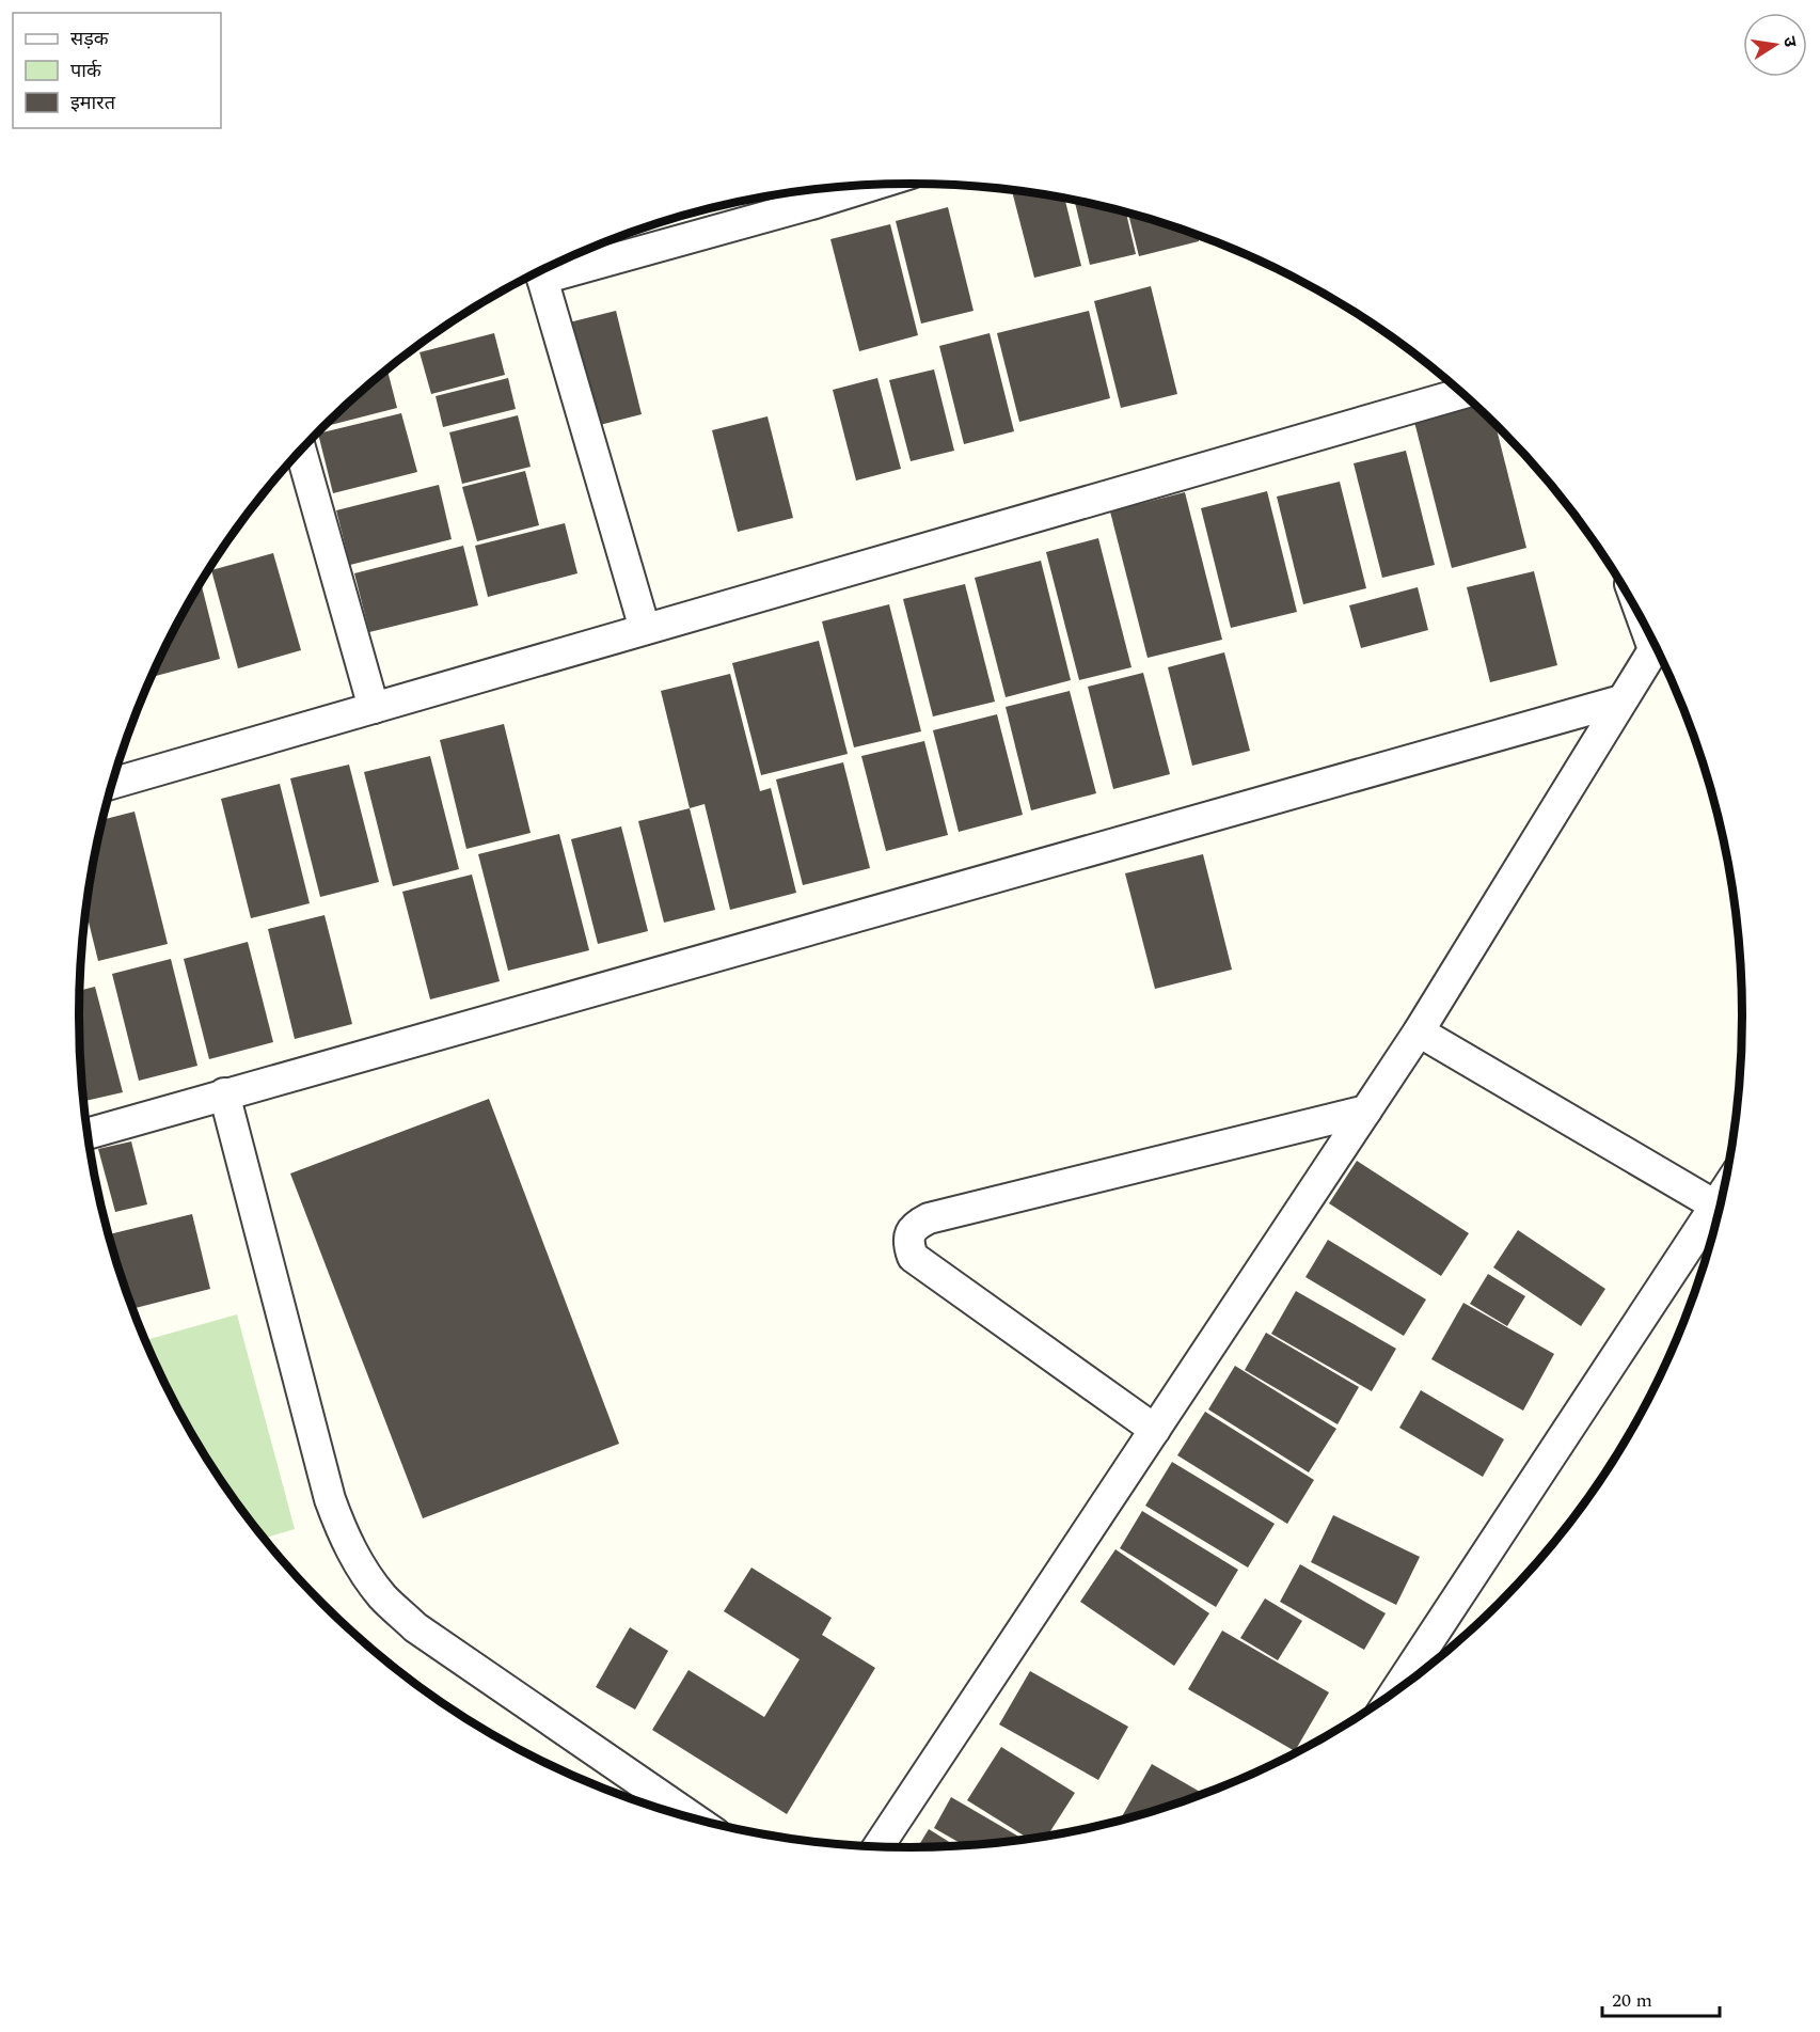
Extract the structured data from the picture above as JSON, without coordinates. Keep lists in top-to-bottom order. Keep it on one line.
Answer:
{"legend":["सड़क","पार्क","इमारत"],"scale_bar":"20 m","north":"right"}
